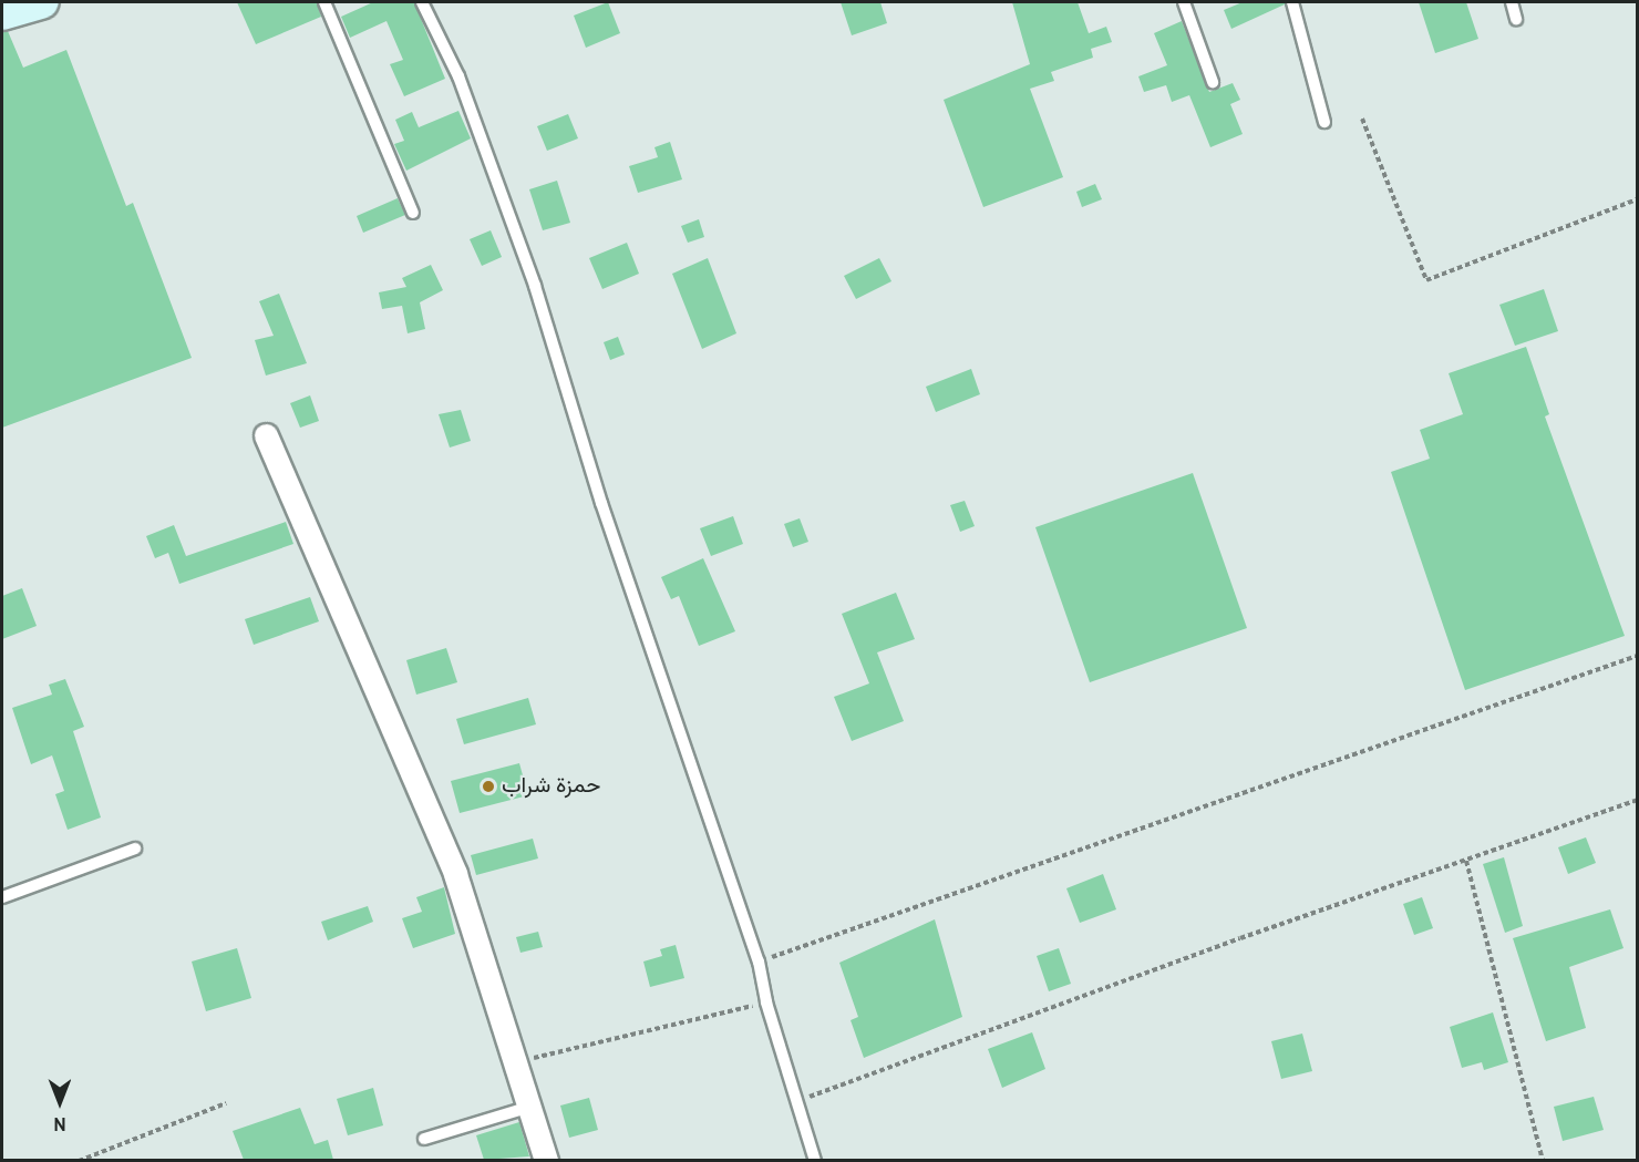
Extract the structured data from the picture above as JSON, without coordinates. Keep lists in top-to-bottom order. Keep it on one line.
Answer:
{"places":["حمزة شراب"],"north":"bottom"}
